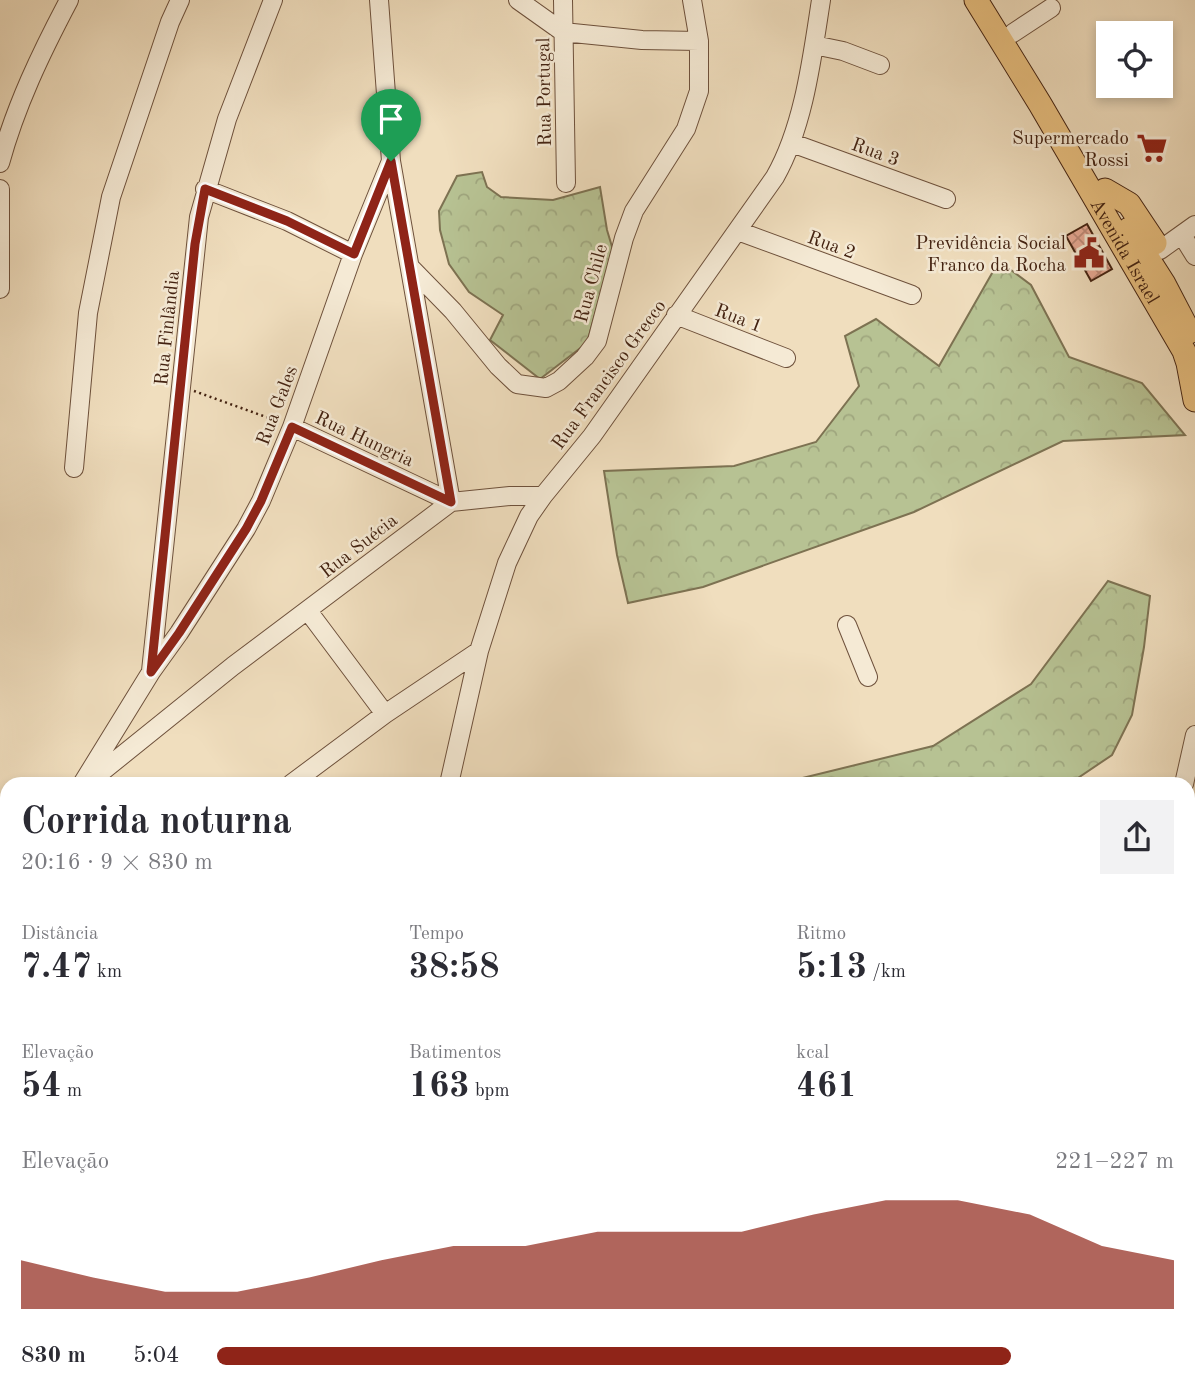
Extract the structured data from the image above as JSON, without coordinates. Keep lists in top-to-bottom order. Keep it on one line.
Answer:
{"streets":{"main road":["Avenida Israel"],"street":["Rua Portugal","Rua 3","Rua 2","Rua Chile","Rua 1","Rua Finlândia","Rua Francisco Grecco","Rua Gales","Rua Hungria","Rua Suécia"]},"crossings":[["Rua 3","Rua Francisco Grecco"],["Rua 2","Rua Francisco Grecco"],["Rua 1","Rua Francisco Grecco"],["Rua Finlândia","Rua Gales"],["Rua Francisco Grecco","Rua Hungria"],["Rua Gales","Rua Hungria"],["Rua Hungria","Rua Suécia"]],"places":{"supermarket":["Supermercado Rossi"],"public building":["Previdência Social Franco da Rocha"]},"page":{"heading":["Corrida noturna","20:16 · 9 × 830 m"],"stats":[["Distância","7.47 km"],["Tempo","38:58"],["Ritmo","5:13 /km"],["Elevação","54 m"],["Batimentos","163 bpm"],["kcal","461"]],"chart":["Elevação","221–227 m"],"list":[{"name":"830 m","note":"5:04"}]}}
